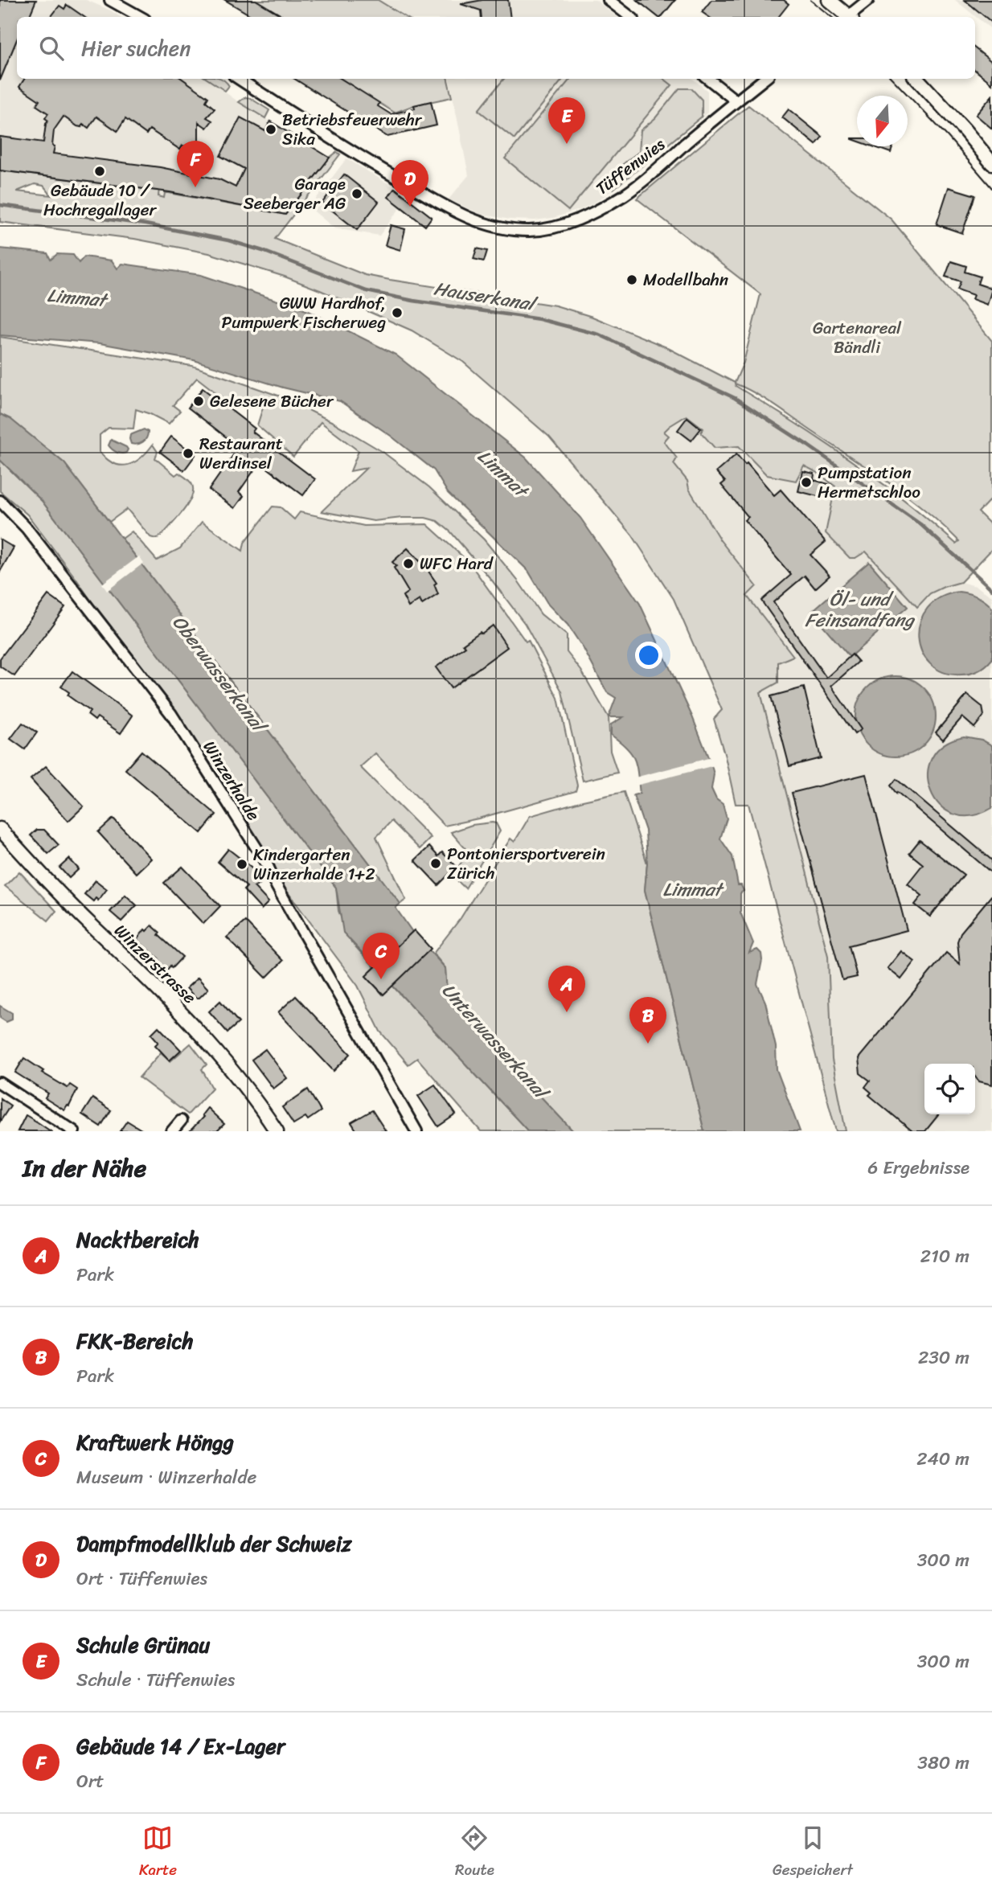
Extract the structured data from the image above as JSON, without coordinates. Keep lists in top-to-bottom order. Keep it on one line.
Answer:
{"streets":{"main road":["Winzerstrasse"],"street":["Tüffenwies","Winzerhalde"]},"water":["Hauserkanal","Limmat","Öl- und Feinsandfang","Oberwasserkanal","Unterwasserkanal"],"parks":["Gartenareal Bändli"],"places":["Betriebsfeuerwehr Sika","Gebäude 10 / Hochregallager","Garage Seeberger AG","Modellbahn","GWW Hardhof, Pumpwerk Fischerweg","Gelesene Bücher","Restaurant Werdinsel","Pumpstation Hermetschloo","WFC Hard","Pontoniersportverein Zürich","Kindergarten Winzerhalde 1+2"],"north":"bottom","page":{"search":"Hier suchen","pins":["E","F","D","C","A","B"],"heading":["In der Nähe","6 Ergebnisse"],"list":[{"mark":"A","name":"Nacktbereich","note":"Park","value":"210 m"},{"mark":"B","name":"FKK-Bereich","note":"Park","value":"230 m"},{"mark":"C","name":"Kraftwerk Höngg","note":"Museum · Winzerhalde","value":"240 m"},{"mark":"D","name":"Dampfmodellklub der Schweiz","note":"Ort · Tüffenwies","value":"300 m"},{"mark":"E","name":"Schule Grünau","note":"Schule · Tüffenwies","value":"300 m"},{"mark":"F","name":"Gebäude 14 / Ex-Lager","note":"Ort","value":"380 m"}],"nav":["Karte","Route","Gespeichert"]}}
